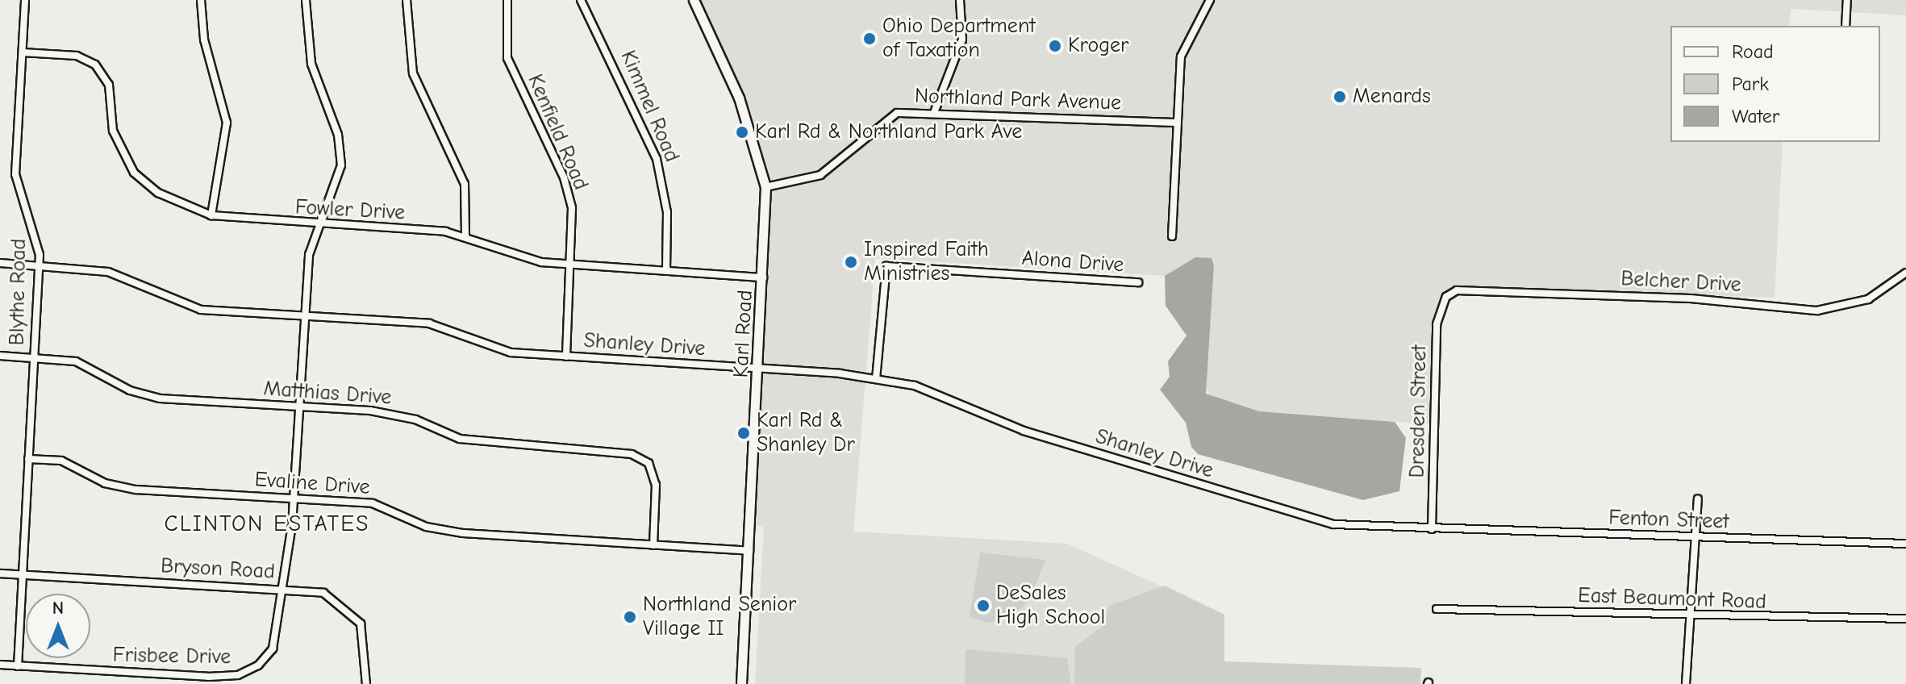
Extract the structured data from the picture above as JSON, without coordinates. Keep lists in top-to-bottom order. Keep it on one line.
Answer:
{"streets":{"main road":["Karl Road"],"street":["Northland Park Avenue","Kimmel Road","Kenfield Road","Fowler Drive","Alona Drive","Belcher Drive","Blythe Road","Shanley Drive","Matthias Drive","Dresden Street","Evaline Drive","Fenton Street","Bryson Road","East Beaumont Road","Frisbee Drive"]},"crossings":[["Northland Park Avenue","Karl Road"],["Kimmel Road","Fowler Drive"],["Kenfield Road","Fowler Drive"],["Kenfield Road","Shanley Drive"],["Fowler Drive","Blythe Road"],["Fowler Drive","Karl Road"],["Fowler Drive","Frisbee Drive"],["Alona Drive","Shanley Drive"],["Belcher Drive","Dresden Street"],["Blythe Road","Shanley Drive"],["Blythe Road","Matthias Drive"],["Blythe Road","Evaline Drive"],["Blythe Road","Bryson Road"],["Blythe Road","Frisbee Drive"],["Karl Road","Shanley Drive"],["Karl Road","Evaline Drive"],["Shanley Drive","Dresden Street"],["Shanley Drive","Fenton Street"],["Shanley Drive","Frisbee Drive"],["Matthias Drive","Evaline Drive"],["Matthias Drive","Frisbee Drive"],["Dresden Street","Fenton Street"],["Evaline Drive","Frisbee Drive"],["Bryson Road","Frisbee Drive"]],"districts":["CLINTON ESTATES"],"places":["Ohio Department of Taxation","Kroger","Menards","Karl Rd & Northland Park Ave","Inspired Faith Ministries","Karl Rd & Shanley Dr","DeSales High School","Northland Senior Village II"],"legend":["Road","Park","Water"],"north":"top"}
